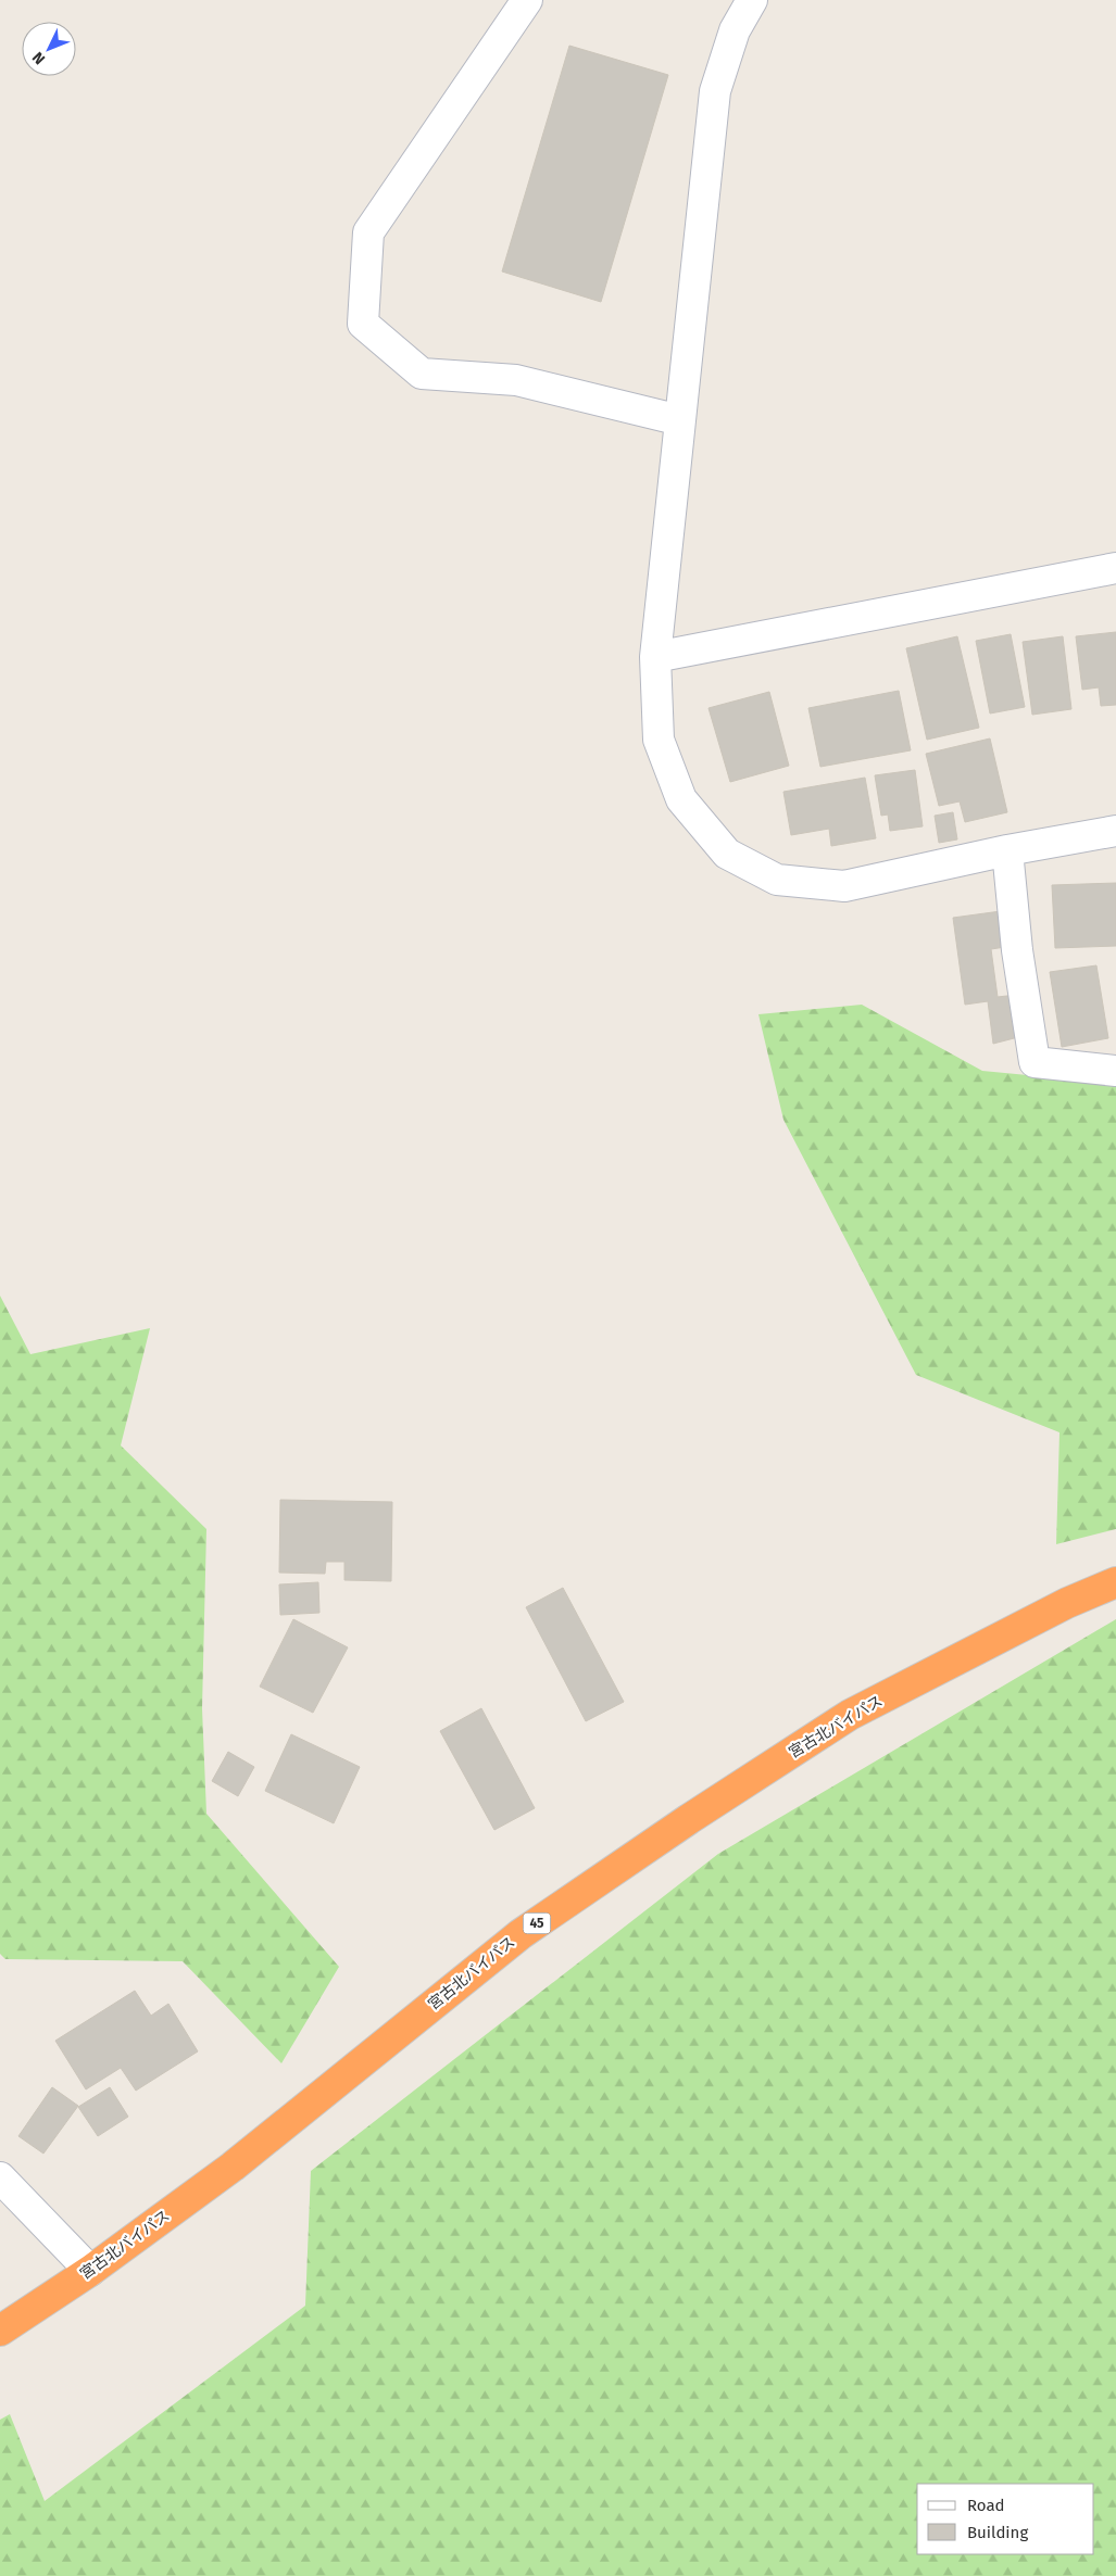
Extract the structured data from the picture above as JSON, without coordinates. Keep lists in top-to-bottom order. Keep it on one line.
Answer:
{"streets":{"highway":["宮古北バイパス","45"]},"legend":["Road","Building"],"north":"bottom left"}
